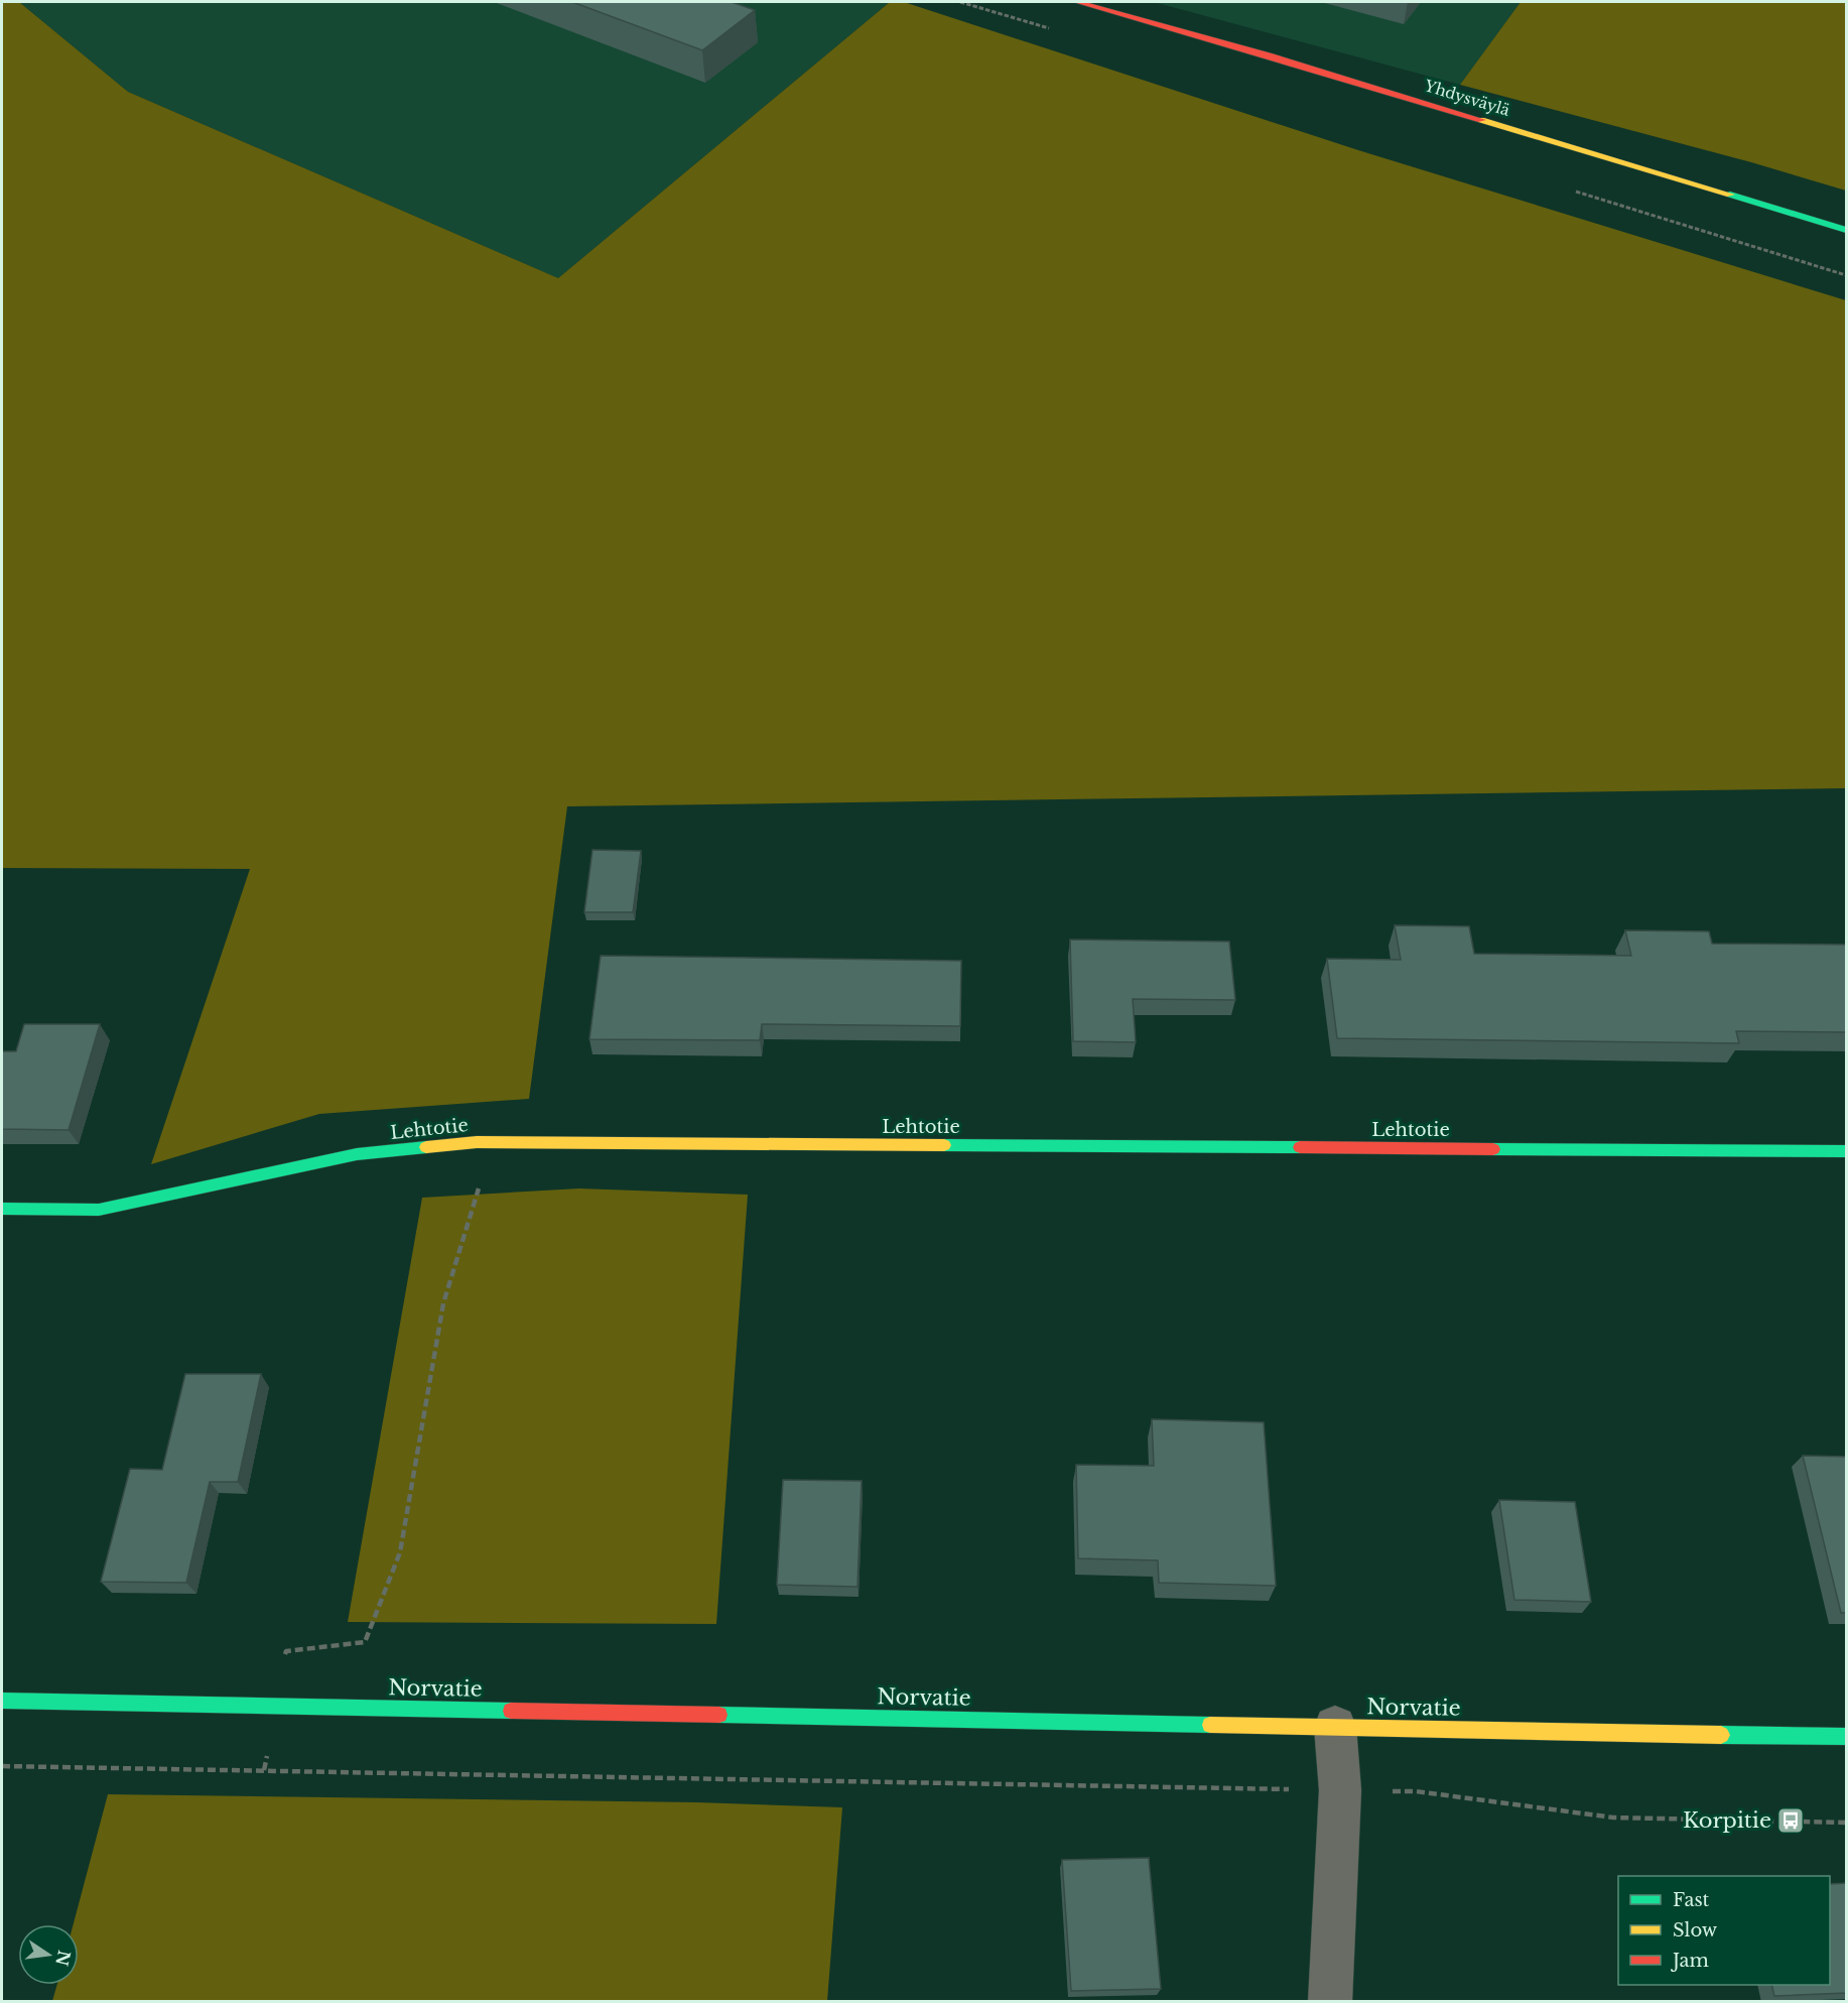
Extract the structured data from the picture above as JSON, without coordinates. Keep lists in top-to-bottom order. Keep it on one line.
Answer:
{"streets":{"street":["Yhdysväylä","Lehtotie","Norvatie"]},"places":{"bus stop":["Korpitie"]},"legend":["Fast","Slow","Jam"],"north":"right"}
